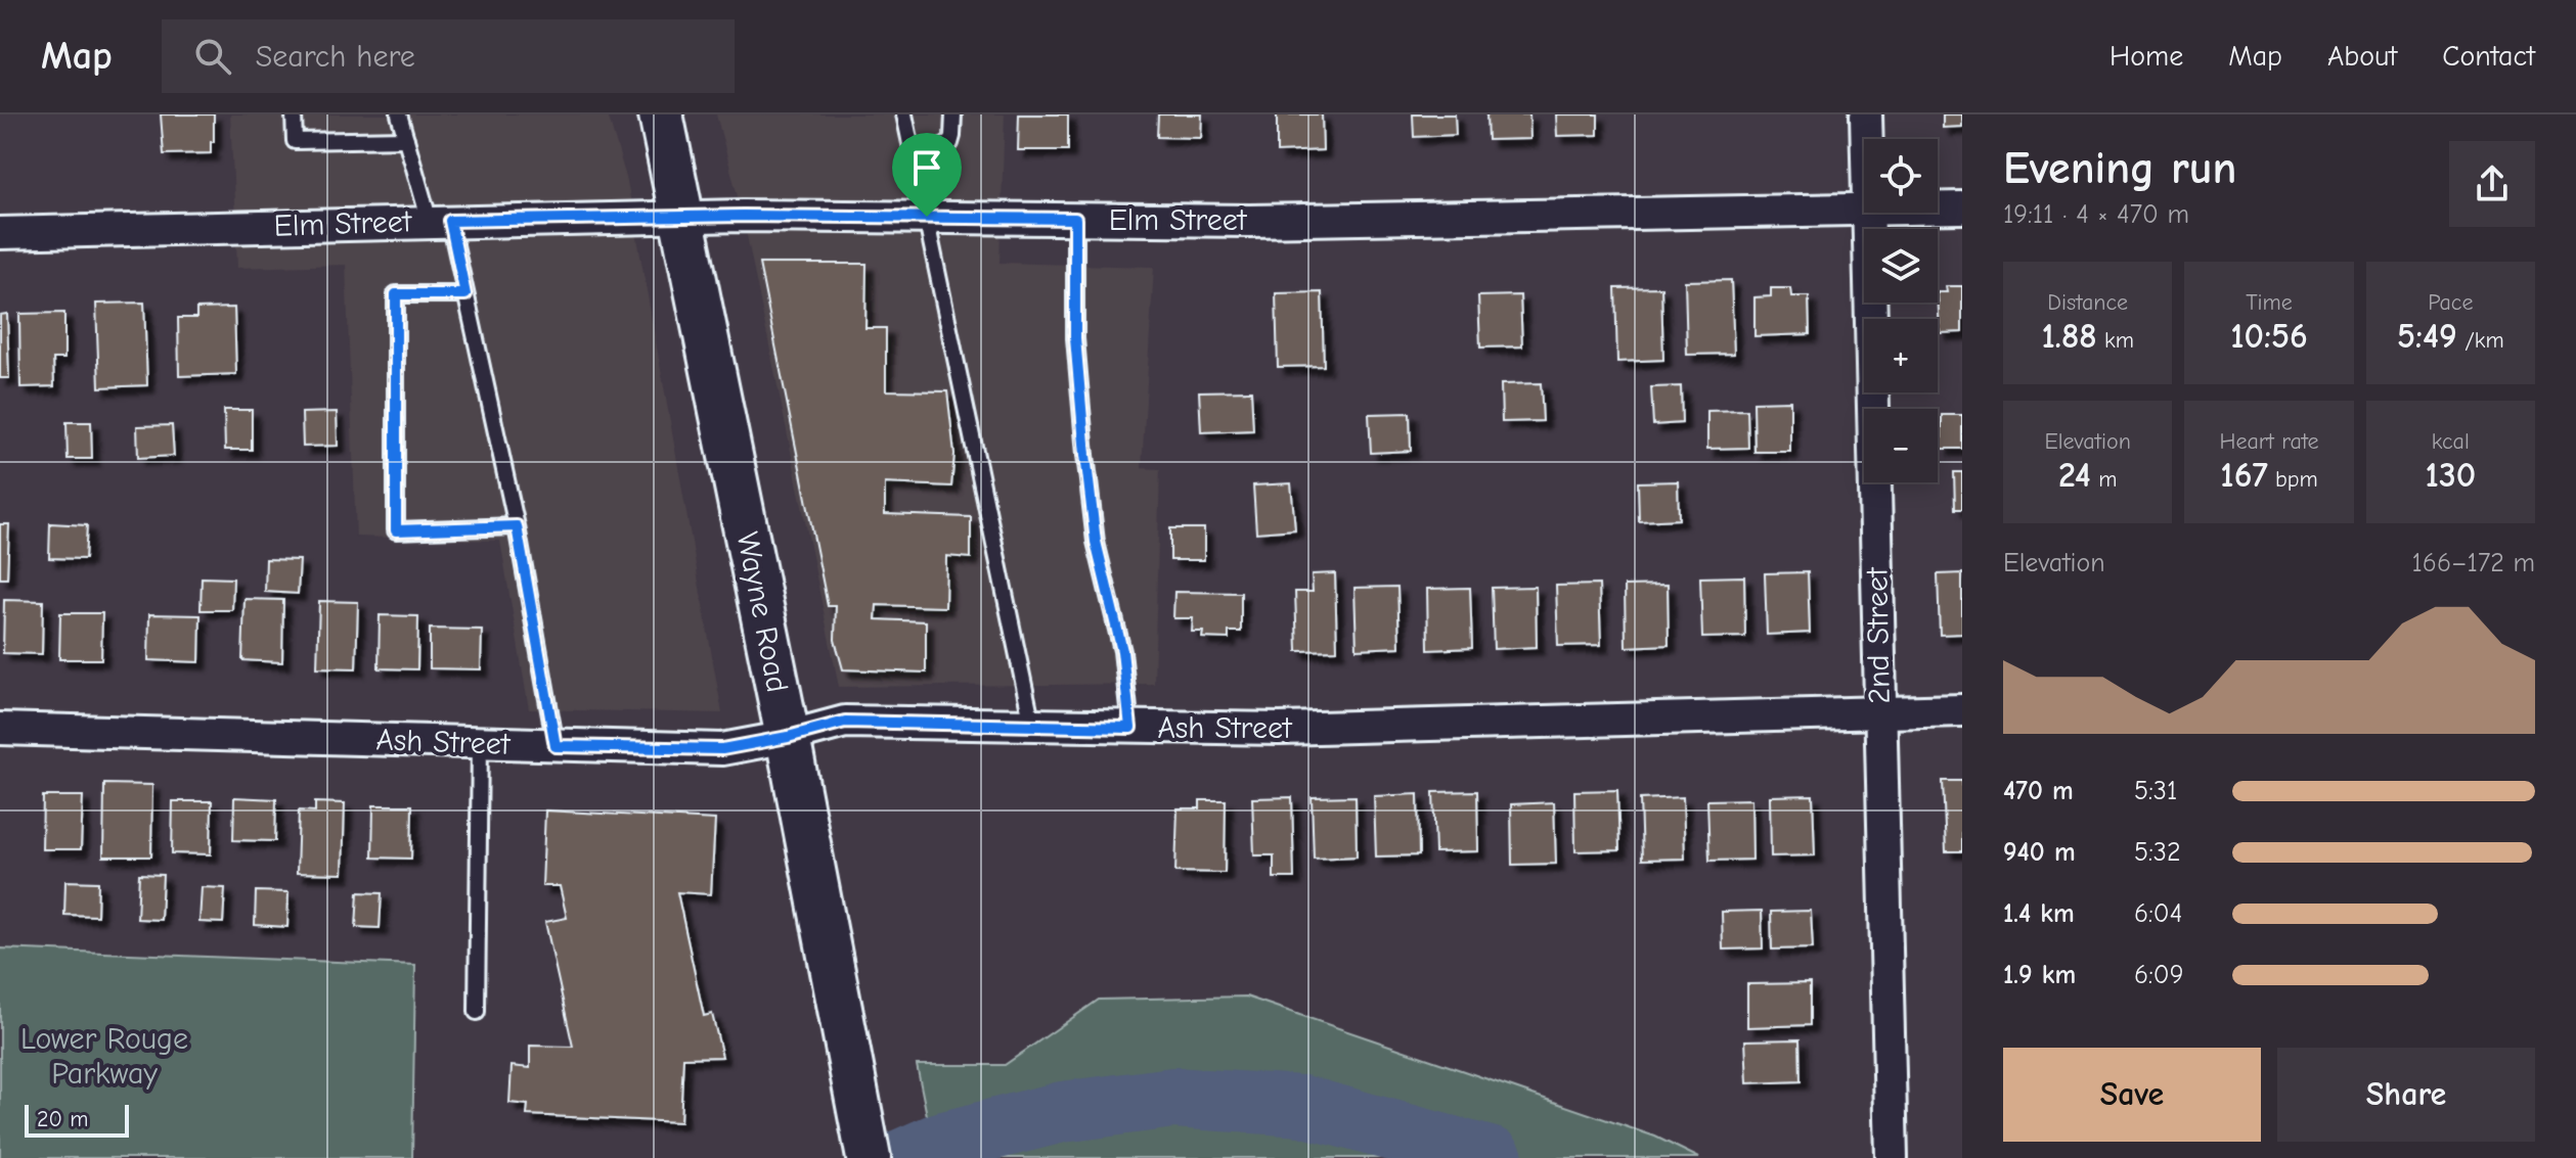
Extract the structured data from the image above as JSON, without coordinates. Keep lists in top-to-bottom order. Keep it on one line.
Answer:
{"streets":{"main road":["Wayne Road"],"street":["Elm Street","2nd Street","Ash Street"]},"crossings":[["Elm Street","Wayne Road"],["Wayne Road","Ash Street"],["2nd Street","Ash Street"]],"parks":["Lower Rouge Parkway"],"scale_bar":"20 m","page":{"header":"Map","search":"Search here","nav":["Home","Map","About","Contact"],"heading":["Evening run","19:11 · 4 × 470 m"],"map_buttons":["+","−"],"stats":[["Distance","1.88 km"],["Time","10:56"],["Pace","5:49 /km"],["Elevation","24 m"],["Heart rate","167 bpm"],["kcal","130"]],"chart":["Elevation","166–172 m"],"list":[{"name":"470 m","note":"5:31"},{"name":"940 m","note":"5:32"},{"name":"1.4 km","note":"6:04"},{"name":"1.9 km","note":"6:09"}],"buttons":["Save","Share"],"scale":"20 m"}}
